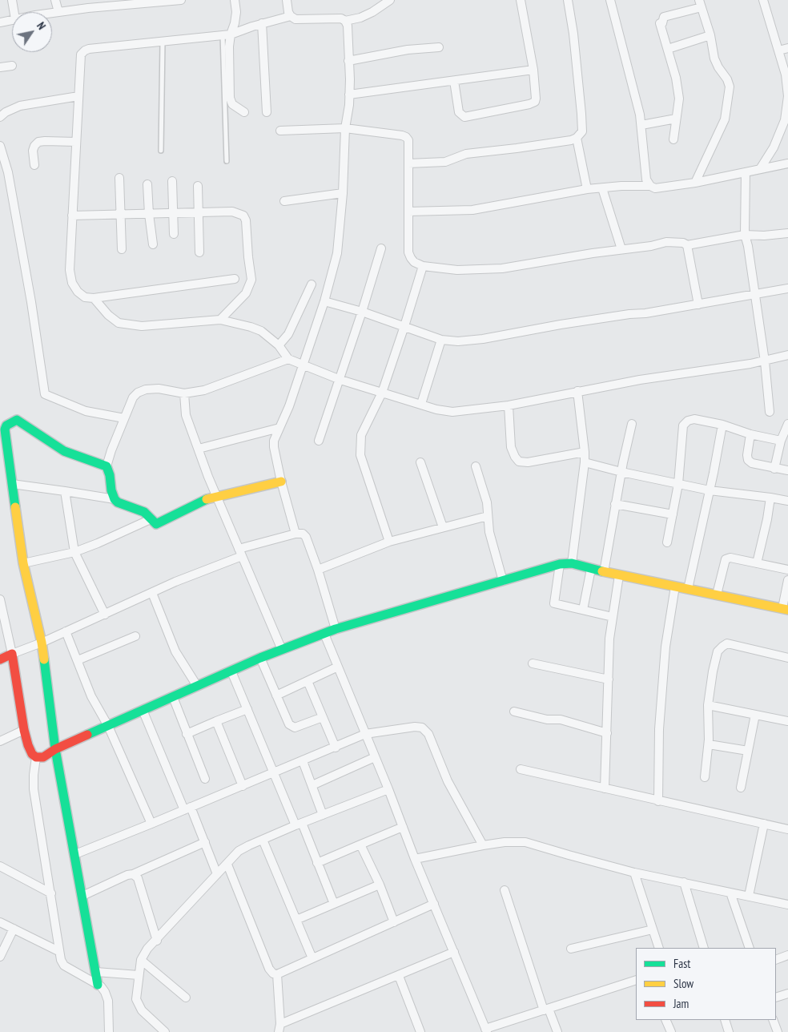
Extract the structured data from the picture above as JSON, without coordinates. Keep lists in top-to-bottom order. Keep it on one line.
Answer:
{"legend":["Fast","Slow","Jam"],"north":"top right"}
